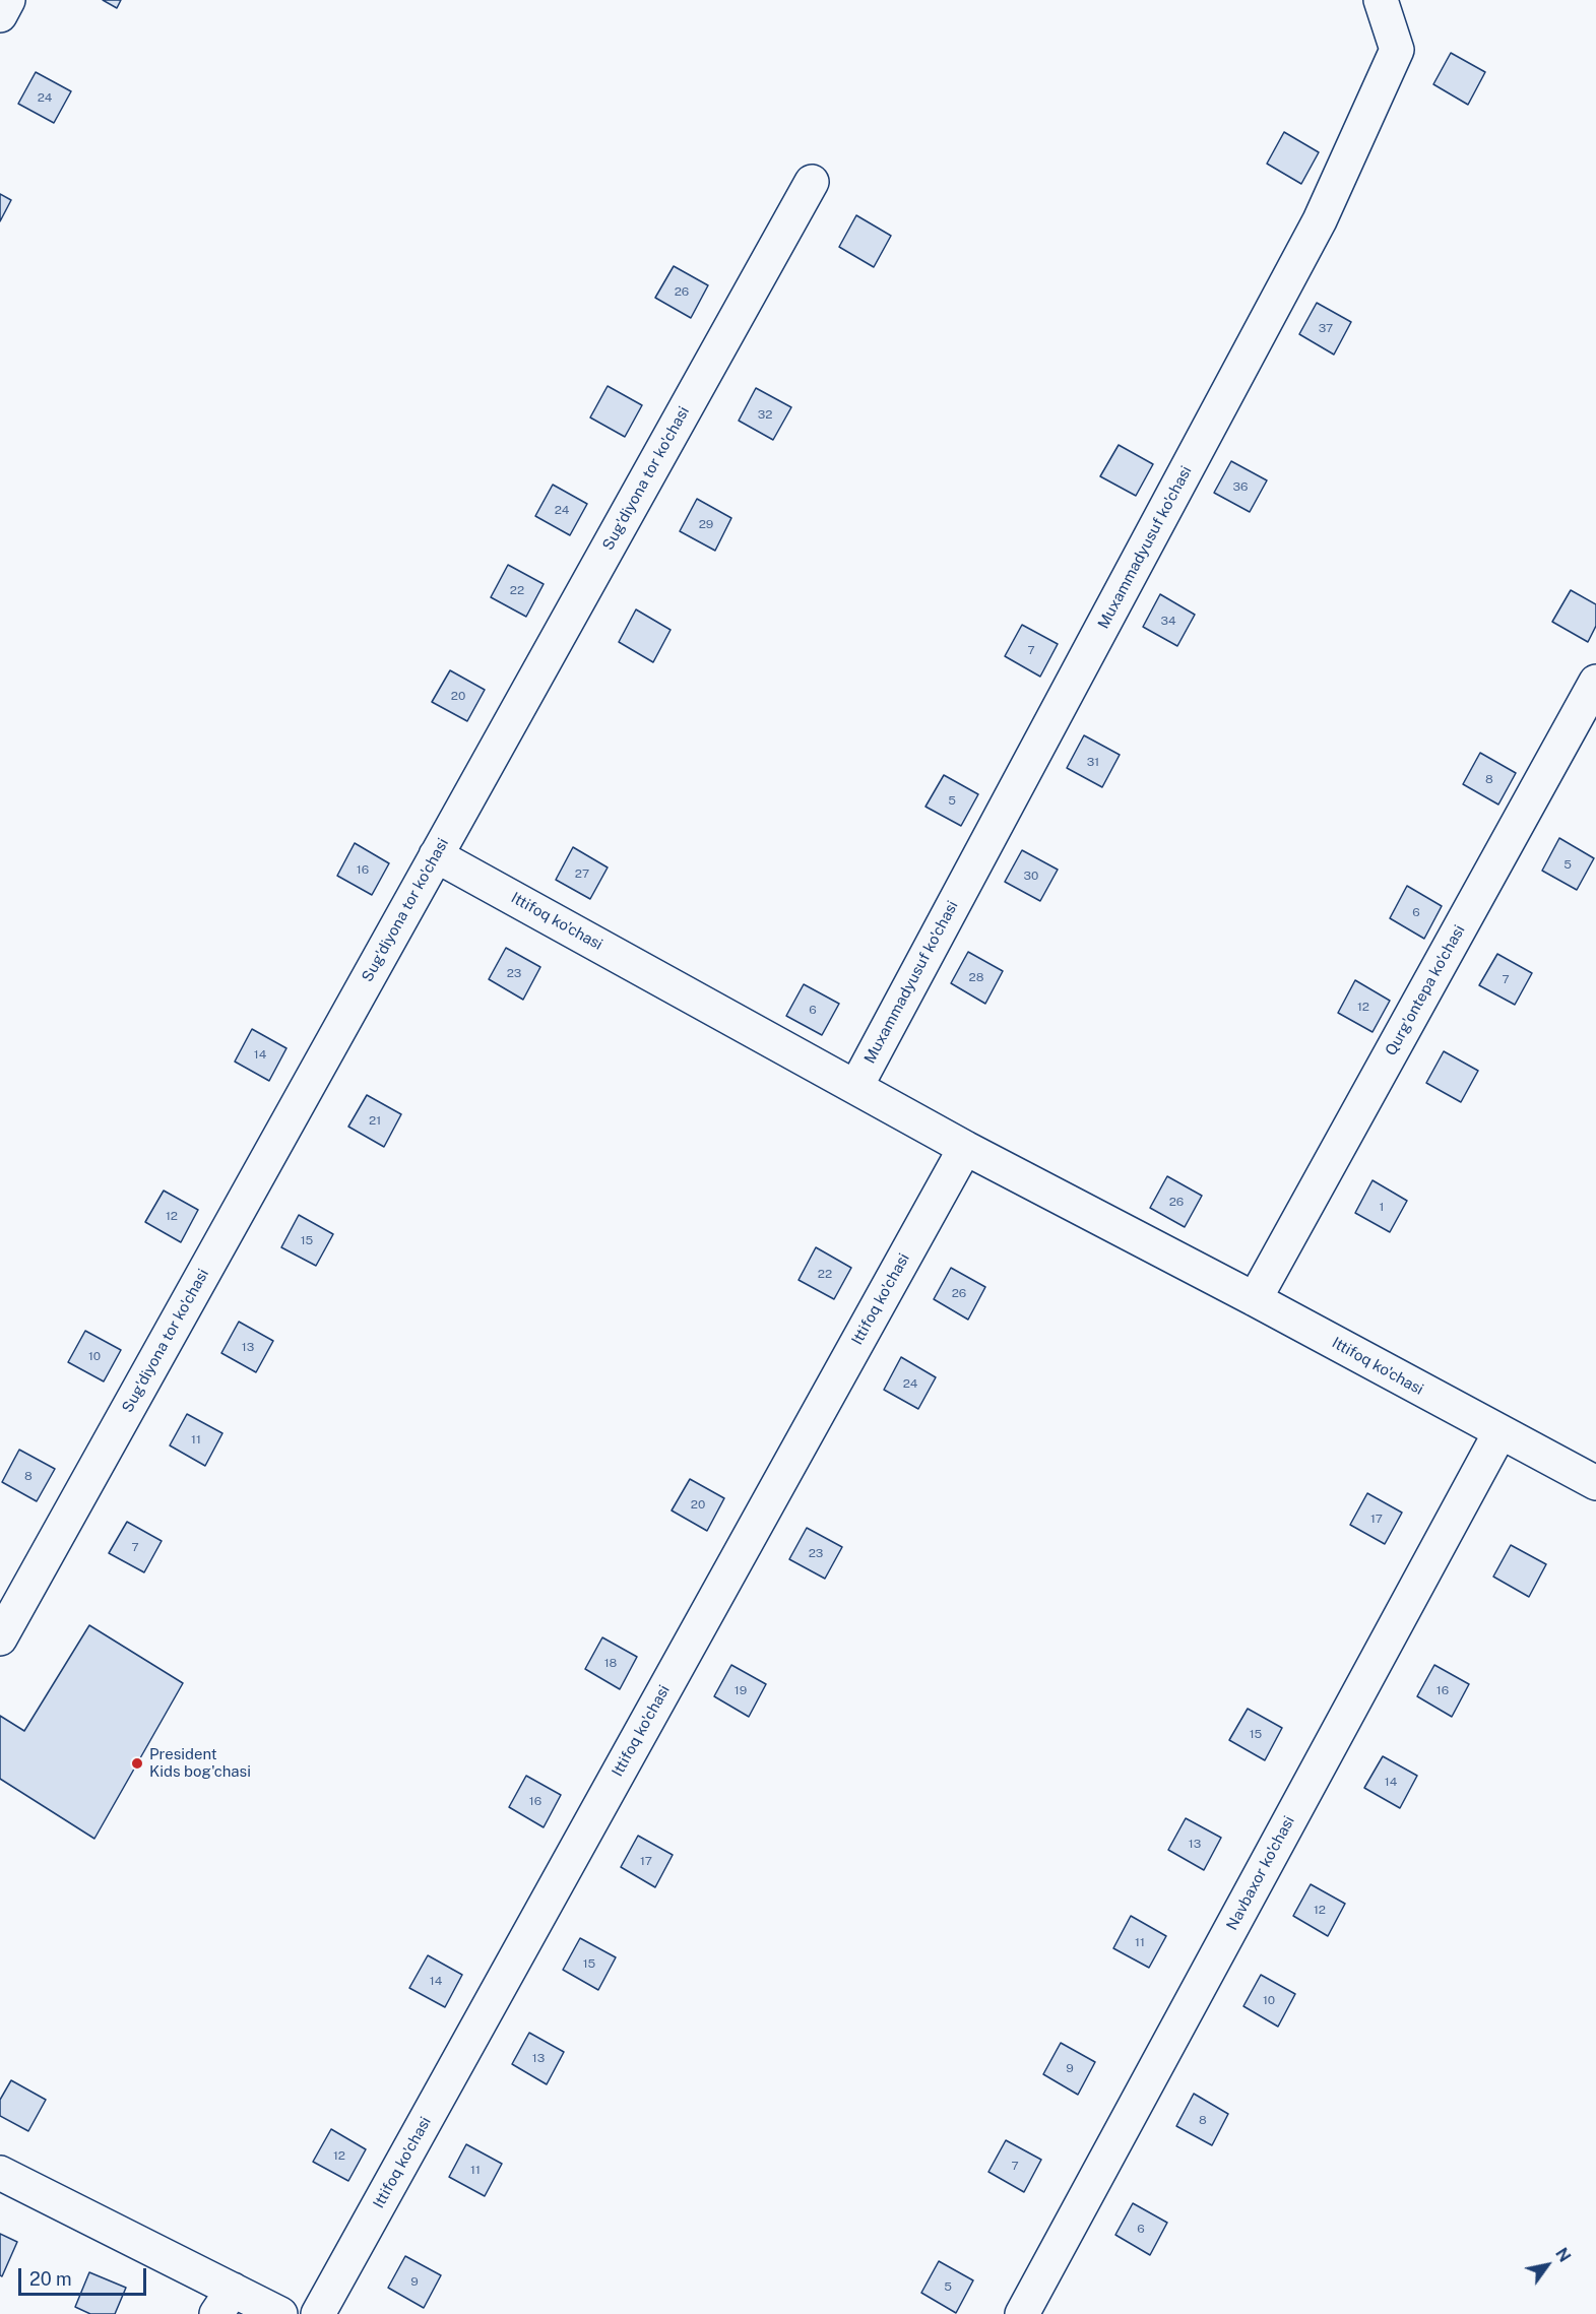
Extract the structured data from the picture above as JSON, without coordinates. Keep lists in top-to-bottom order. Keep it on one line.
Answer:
{"streets":{"street":["Sug'diyona tor ko'chasi","Muxammadyusuf ko'chasi","Ittifoq ko'chasi","Qurg'ontepa ko'chasi","Navbaxor ko'chasi"]},"crossings":[["Sug'diyona tor ko'chasi","Ittifoq ko'chasi"],["Muxammadyusuf ko'chasi","Ittifoq ko'chasi"],["Ittifoq ko'chasi","Qurg'ontepa ko'chasi"],["Ittifoq ko'chasi","Navbaxor ko'chasi"]],"places":["President Kids bog'chasi"],"house_numbers":["24","26","37","32","36","24","29","22","34","7","20","31","8","5","5","16","27","30","6","23","28","7","12","6","14","21","26","1","12","15","22","26","13","10","24","11","8","20","17","7","23","18","19","16","15","14","16","13","17","12","11","15","14","10","13","9","8","12","7","11","6","9","5"],"scale_bar":"20 m","north":"top right"}
